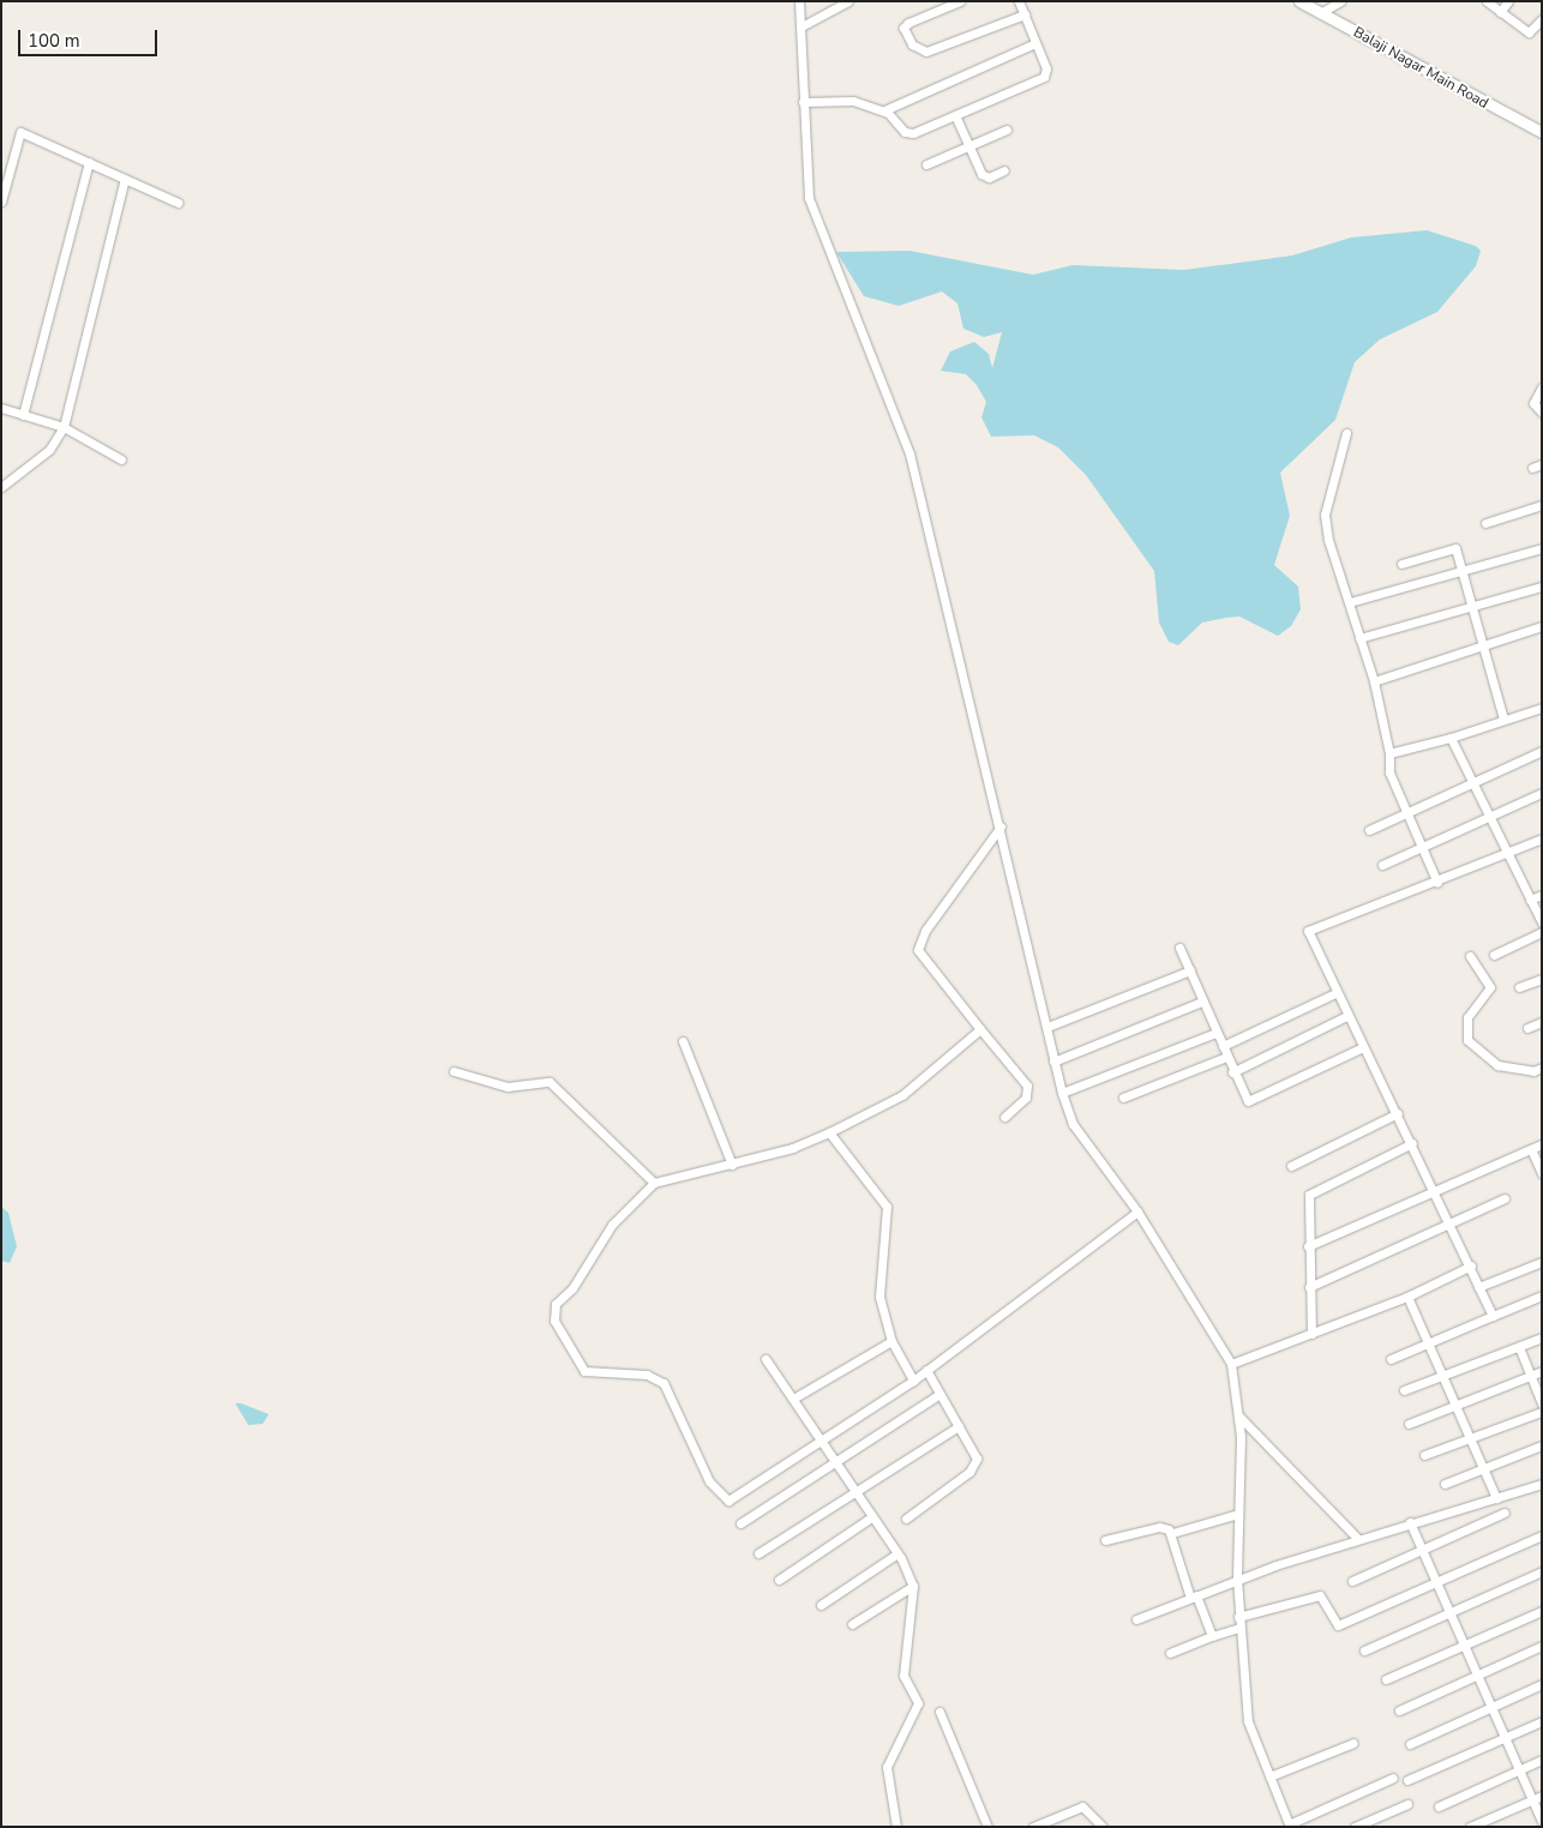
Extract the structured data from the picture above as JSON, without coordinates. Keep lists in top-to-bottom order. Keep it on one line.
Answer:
{"streets":{"street":["Balaji Nagar Main Road"]},"scale_bar":"100 m"}
